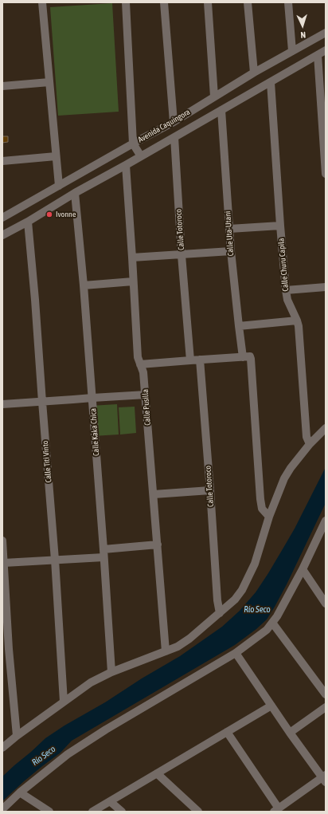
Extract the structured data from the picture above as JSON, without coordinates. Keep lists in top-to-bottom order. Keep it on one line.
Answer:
{"streets":{"street":["Avenida Caquingora","Calle Totoroco","Calle Uta-Utani","Calle Churu Capila","Calle Pusilla","Calle Kaka Chica","Calle Titi Vinto"]},"crossings":[["Avenida Caquingora","Calle Totoroco"],["Avenida Caquingora","Calle Uta-Utani"],["Avenida Caquingora","Calle Churu Capila"],["Avenida Caquingora","Calle Pusilla"],["Avenida Caquingora","Calle Kaka Chica"],["Avenida Caquingora","Calle Titi Vinto"]],"water":["Río Seco"],"places":["Ivonne"],"north":"bottom"}
